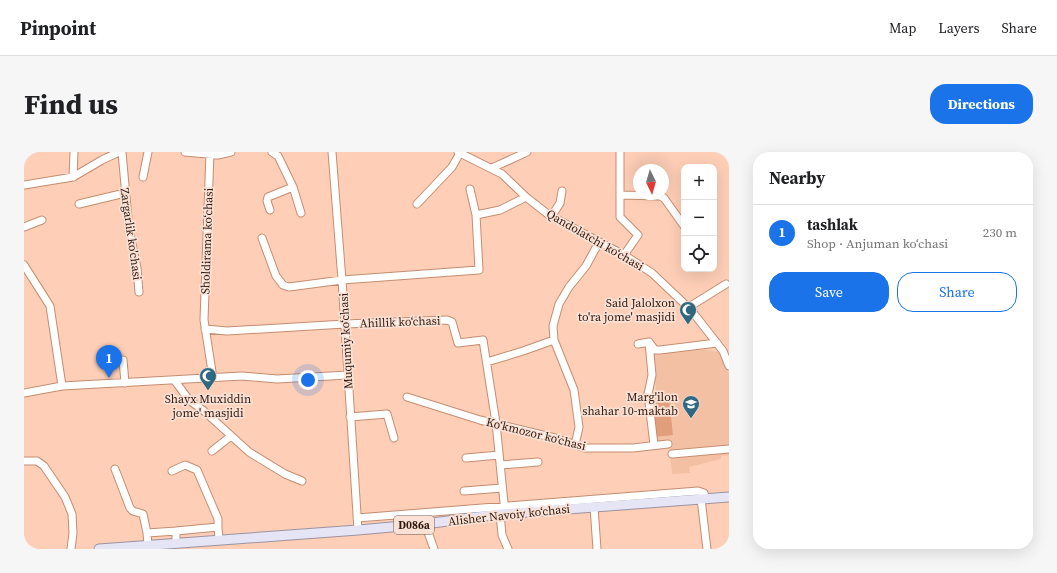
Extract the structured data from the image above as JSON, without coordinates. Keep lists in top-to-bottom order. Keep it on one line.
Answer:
{"streets":{"main road":["Alisher Navoiy koʻchasi","D086a"],"street":["Zargarlik ko'chasi","Qandolatchi koʻchasi","Sholdirama ko‘chasi","Ahillik koʻchasi","Muqumiy koʻchasi","Koʻkmozor koʻchasi"]},"crossings":[["Sholdirama ko‘chasi","Ahillik koʻchasi"],["Ahillik koʻchasi","Muqumiy koʻchasi"],["Muqumiy koʻchasi","Alisher Navoiy koʻchasi"]],"places":{"mosque":["Said Jalolxon to'ra jome' masjidi","Shayx Muxiddin jome' masjidi"],"school or university":["Marg'ilon shahar 10-maktab"]},"north":"bottom","page":{"header":"Pinpoint","nav":["Map","Layers","Share"],"buttons":["Directions",["Save","Share"]],"title":"Find us","heading":"Nearby","map_buttons":["+","−"],"list":[{"mark":"1","name":"tashlak","note":"Shop · Anjuman koʻchasi","value":"230 m"}],"pins":"1"}}
